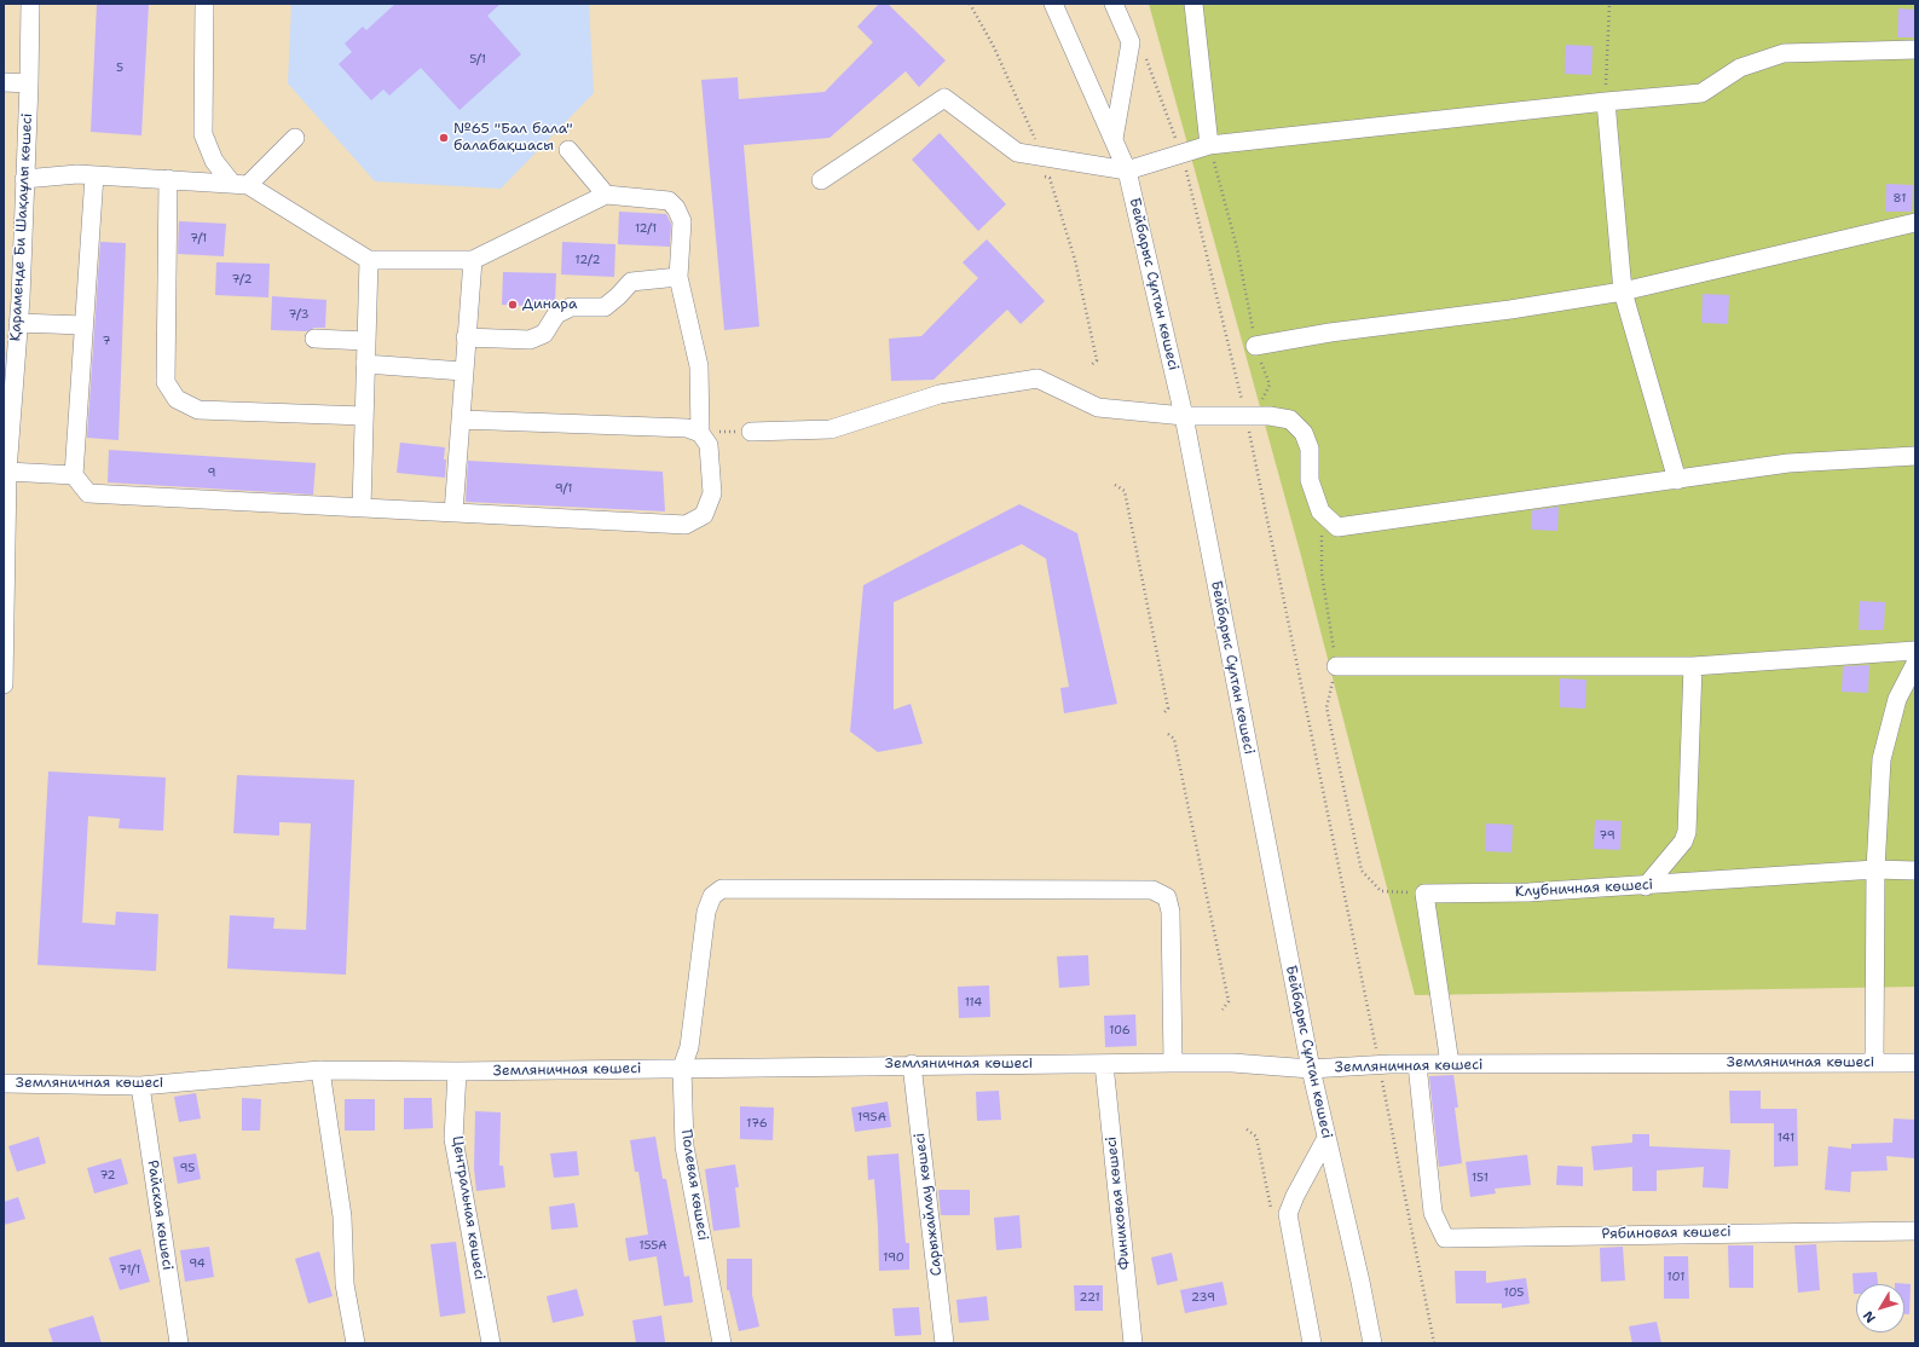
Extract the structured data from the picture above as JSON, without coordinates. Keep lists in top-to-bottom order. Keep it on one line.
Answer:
{"streets":{"street":["Қараменде Би Шақаұлы көшесі","Бейбарыс Сұлтан көшесі","Клубничная көшесі","Земляничная көшесі","Полевая көшесі","Финиковая көшесі","Сарыжайлау көшесі","Центральная көшесі","Райская көшесі","Рябиновая көшесі"]},"crossings":[["Бейбарыс Сұлтан көшесі","Земляничная көшесі"],["Земляничная көшесі","Полевая көшесі"],["Земляничная көшесі","Финиковая көшесі"],["Земляничная көшесі","Сарыжайлау көшесі"],["Земляничная көшесі","Центральная көшесі"],["Земляничная көшесі","Райская көшесі"],["Земляничная көшесі","Рябиновая көшесі"]],"places":["№65 \"Бал бала\" балабақшасы","Динара"],"house_numbers":["5/1","5","81","12/1","7/1","12/2","7/2","7/3","7","9","9/1","79","114","106","195А","176","141","95","72","151","155А","190","94","71/1","101","105","221","239"],"north":"bottom left"}
